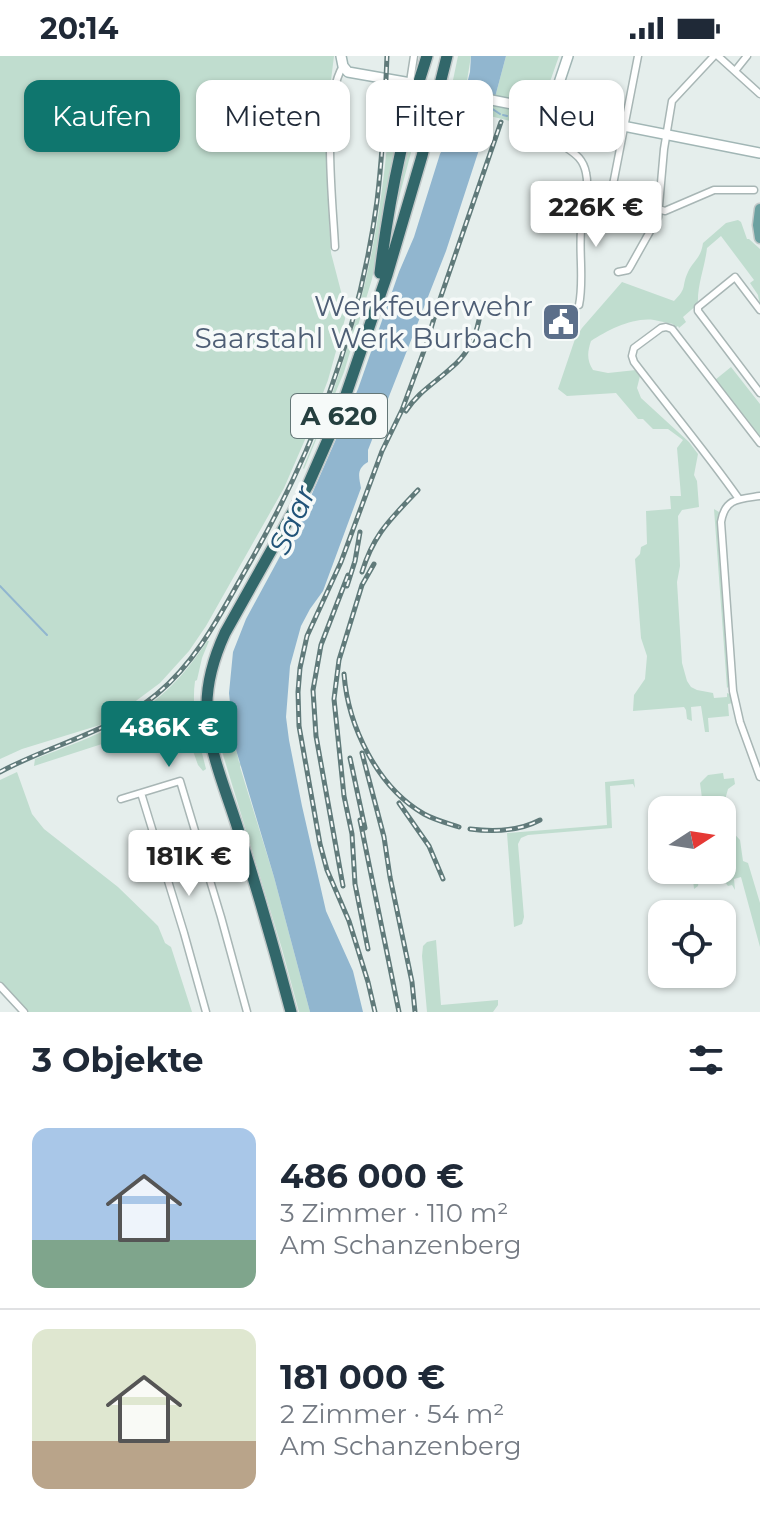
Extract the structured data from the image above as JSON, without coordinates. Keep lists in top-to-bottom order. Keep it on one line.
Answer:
{"streets":{"highway":["A 620"]},"water":["Saar"],"places":{"public building":["Werkfeuerwehr Saarstahl Werk Burbach"]},"north":"right","page":{"status":"20:14","chip":["Kaufen","Mieten","Filter","Neu"],"price":["226K €","486K €","181K €"],"heading":"3 Objekte","list":[{"name":"486 000 €","note":"3 Zimmer · 110 m² · Am Schanzenberg"},{"name":"181 000 €","note":"2 Zimmer · 54 m² · Am Schanzenberg"}]}}
